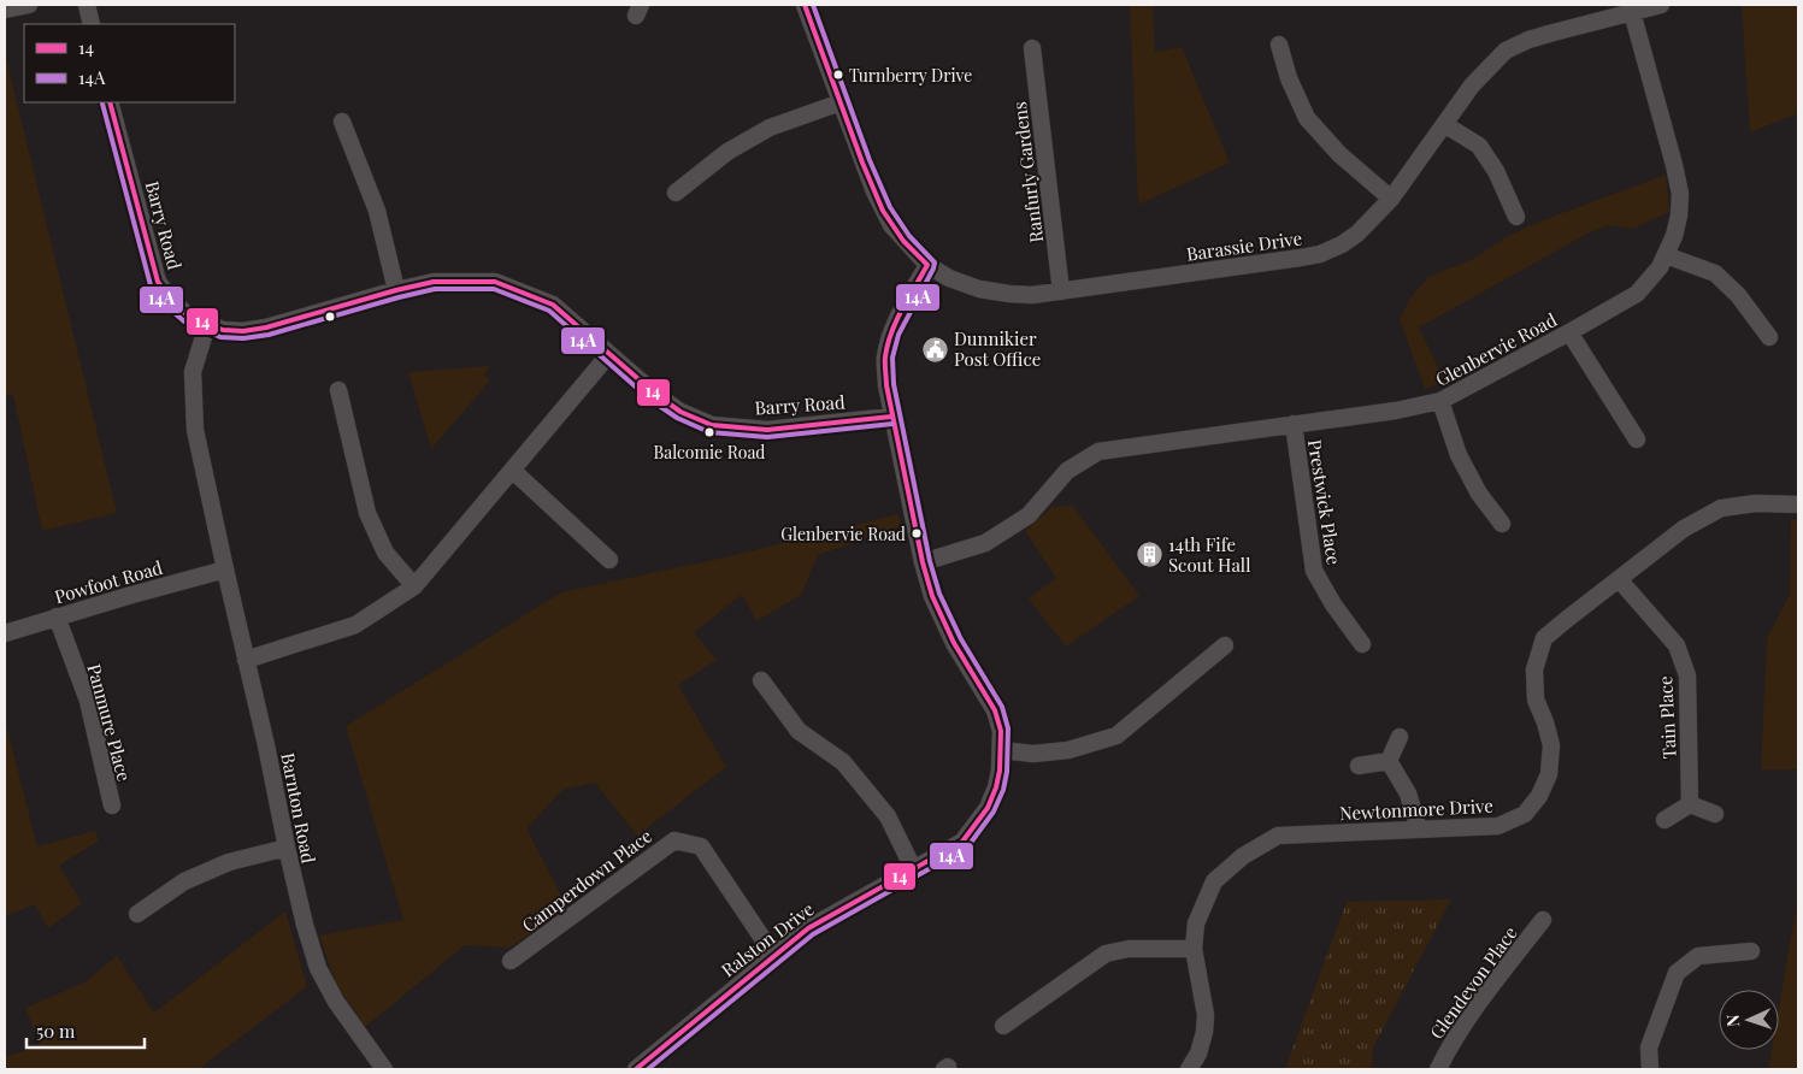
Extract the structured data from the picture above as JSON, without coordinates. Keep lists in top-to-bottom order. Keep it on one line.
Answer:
{"streets":{"street":["Ranfurly Gardens","Barry Road","Barassie Drive","Glenbervie Road","Prestwick Place","Powfoot Road","Tain Place","Panmure Place","Barnton Road","Newtonmore Drive","Camperdown Place","Ralston Drive","Glendevon Place"]},"crossings":[["Ranfurly Gardens","Barassie Drive"],["Barry Road","Barnton Road"],["Barry Road","Ralston Drive"],["Barassie Drive","Glenbervie Road"],["Barassie Drive","Ralston Drive"],["Glenbervie Road","Prestwick Place"],["Glenbervie Road","Ralston Drive"],["Powfoot Road","Panmure Place"],["Powfoot Road","Barnton Road"],["Tain Place","Newtonmore Drive"],["Camperdown Place","Ralston Drive"]],"places":{"other":["Turnberry Drive","Balcomie Road","Glenbervie Road"],"public building":["Dunnikier Post Office"],"building":["14th Fife Scout Hall"]},"lines":["transit line 14","transit line 14A"],"legend":["14","14A"],"scale_bar":"50 m","north":"left"}
